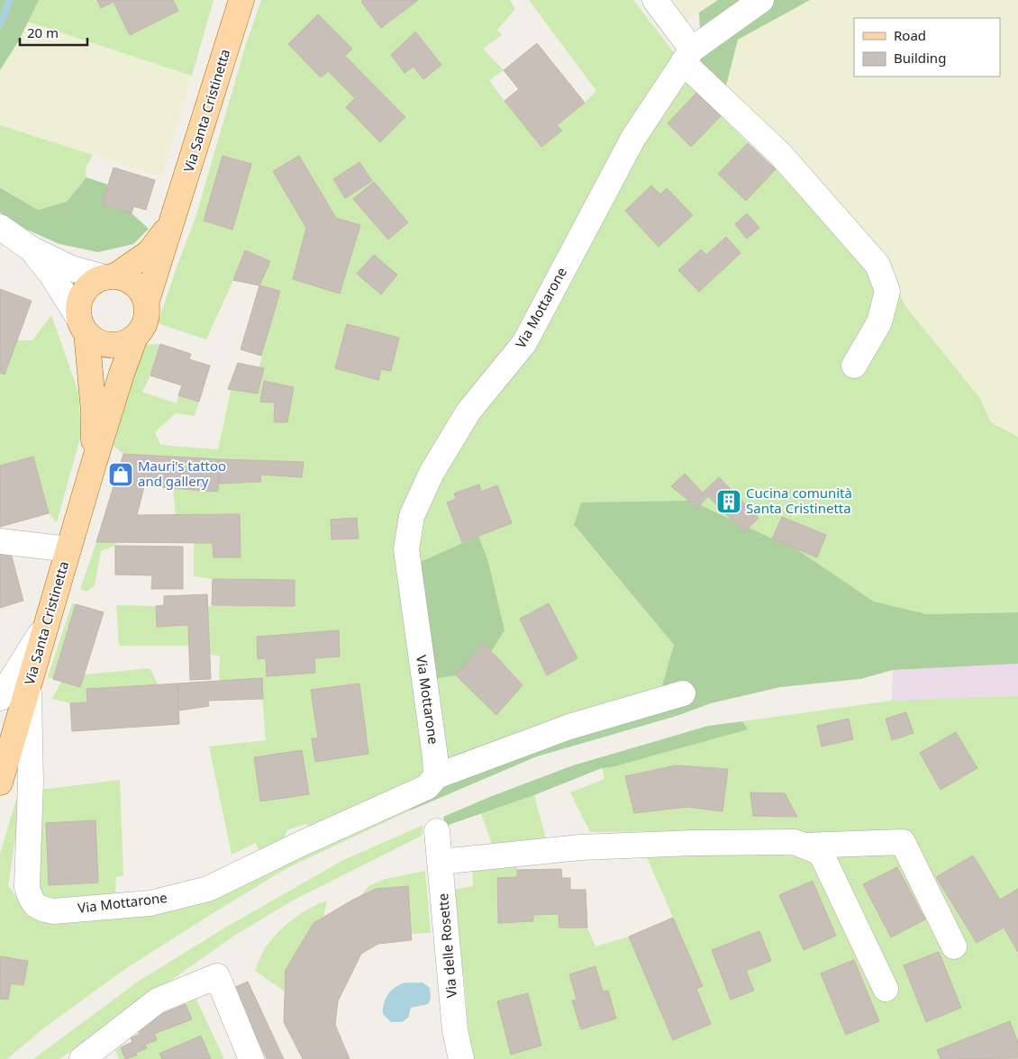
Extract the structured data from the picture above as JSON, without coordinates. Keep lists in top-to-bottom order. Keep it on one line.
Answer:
{"streets":{"main road":["Via Santa Cristinetta"],"street":["Via Mottarone","Via delle Rosette"]},"crossings":[["Via Santa Cristinetta","Via Mottarone"]],"places":{"shop":["Mauri's tattoo and gallery"],"building":["Cucina comunità Santa Cristinetta"]},"legend":["Road","Building"],"scale_bar":"20 m"}
